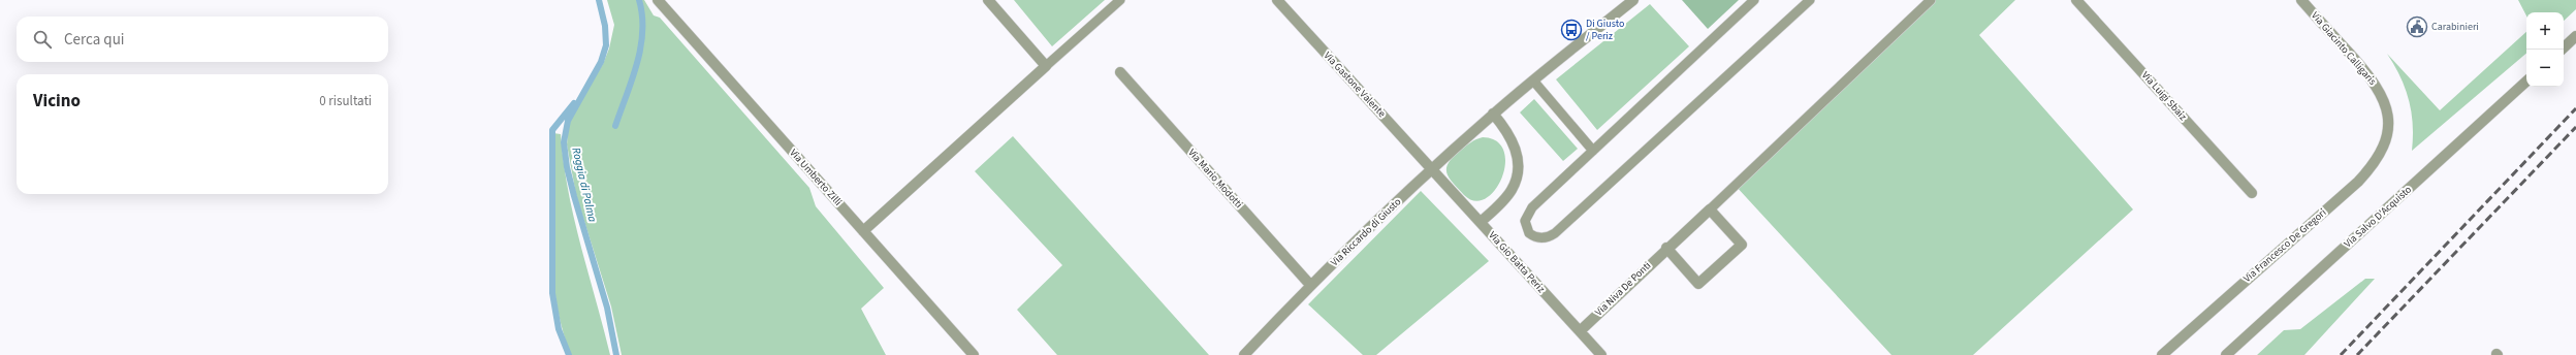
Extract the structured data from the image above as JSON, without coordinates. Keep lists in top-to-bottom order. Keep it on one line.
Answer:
{"streets":{"street":["Via Giacinto Calligaris","Via Gastone Valente","Via Luigi Sbaiz","Via Umberto Zilli","Via Mario Modotti","Via Salvo D'Acquisto","Via Riccardo di Giusto","Via Francesco De Gregori","Via Gio Batta Periz","Via Niva De Ponti"]},"crossings":[["Via Giacinto Calligaris","Via Francesco De Gregori"],["Via Gastone Valente","Via Riccardo di Giusto"],["Via Gastone Valente","Via Gio Batta Periz"],["Via Mario Modotti","Via Riccardo di Giusto"],["Via Riccardo di Giusto","Via Gio Batta Periz"],["Via Gio Batta Periz","Via Niva De Ponti"]],"water":["Roggia di Palma"],"places":{"public building":["Carabinieri"],"bus stop":["Di Giusto / Periz"]},"page":{"map_buttons":["+","−"],"search":"Cerca qui","heading":["Vicino","0 risultati"]}}
